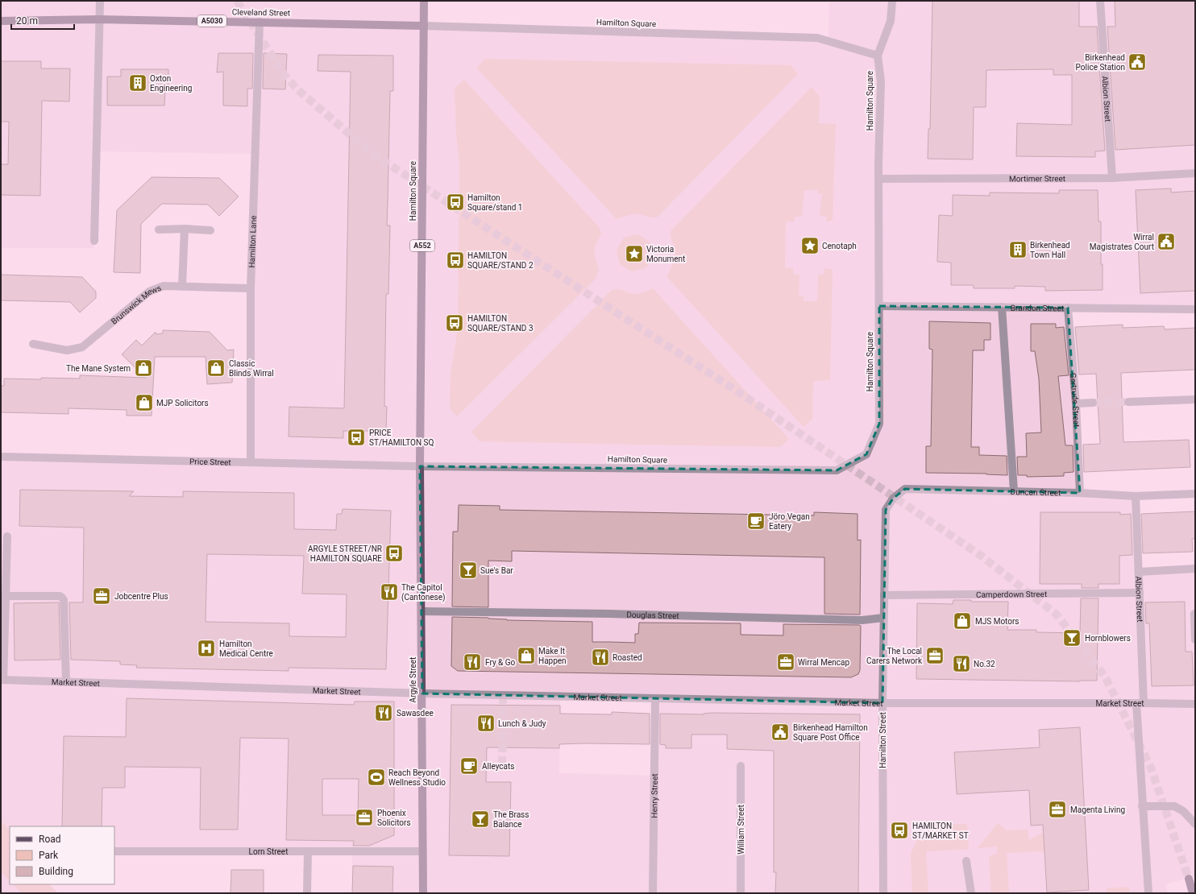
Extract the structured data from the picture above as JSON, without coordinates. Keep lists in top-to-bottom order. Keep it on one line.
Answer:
{"streets":{"main road":["Cleveland Street","A5030","Hamilton Square","A552","Argyle Street"],"street":["Albion Street","Mortimer Street","Hamilton Lane","Brunswick Mews","Brandon Street","Gertrude Street","Price Street","Duncan Street","Camperdown Street","Douglas Street","Market Street","Hamilton Street","Henry Street","William Street","Lorn Street"]},"crossings":[["Cleveland Street","Hamilton Square"],["Cleveland Street","Hamilton Lane"],["Hamilton Square","Mortimer Street"],["Hamilton Square","Brandon Street"],["Hamilton Square","Price Street"],["Hamilton Square","Argyle Street"],["Albion Street","Mortimer Street"],["Albion Street","Duncan Street"],["Albion Street","Camperdown Street"],["Albion Street","Market Street"],["Hamilton Lane","Brunswick Mews"],["Hamilton Lane","Price Street"],["Brandon Street","Gertrude Street"],["Gertrude Street","Duncan Street"],["Price Street","Argyle Street"],["Duncan Street","Hamilton Street"],["Camperdown Street","Hamilton Street"],["Douglas Street","Argyle Street"],["Douglas Street","Hamilton Street"],["Argyle Street","Market Street"],["Argyle Street","Lorn Street"],["Market Street","Hamilton Street"],["Market Street","Henry Street"]],"places":{"public building":["Birkenhead Police Station","Wirral Magistrates Court","Birkenhead Hamilton Square Post Office"],"building":["Oxton Engineering","Birkenhead Town Hall"],"bus stop":["Hamilton Square/stand 1","HAMILTON SQUARE/STAND 2","HAMILTON SQUARE/STAND 3","PRICE ST/HAMILTON SQ","ARGYLE STREET/NR HAMILTON SQUARE","HAMILTON ST/MARKET ST"],"place":["Cenotaph","Victoria Monument"],"shop":["The Mane System","Classic Blinds Wirral","MJP Solicitors","MJS Motors","Make It Happen"],"cafe":["Jöro Vegan Eatery","Alleycats"],"bar":["Sue's Bar","Hornblowers","The Brass Balance"],"restaurant":["The Capitol (Cantonese)","Roasted","Fry & Go","No.32","Sawasdee","Lunch & Judy"],"office":["Jobcentre Plus","The Local Carers Network","Wirral Mencap","Magenta Living","Phoenix Solicitors"],"hospital":["Hamilton Medical Centre"],"sports":["Reach Beyond Wellness Studio"]},"legend":["Road","Park","Building"],"scale_bar":"20 m"}
